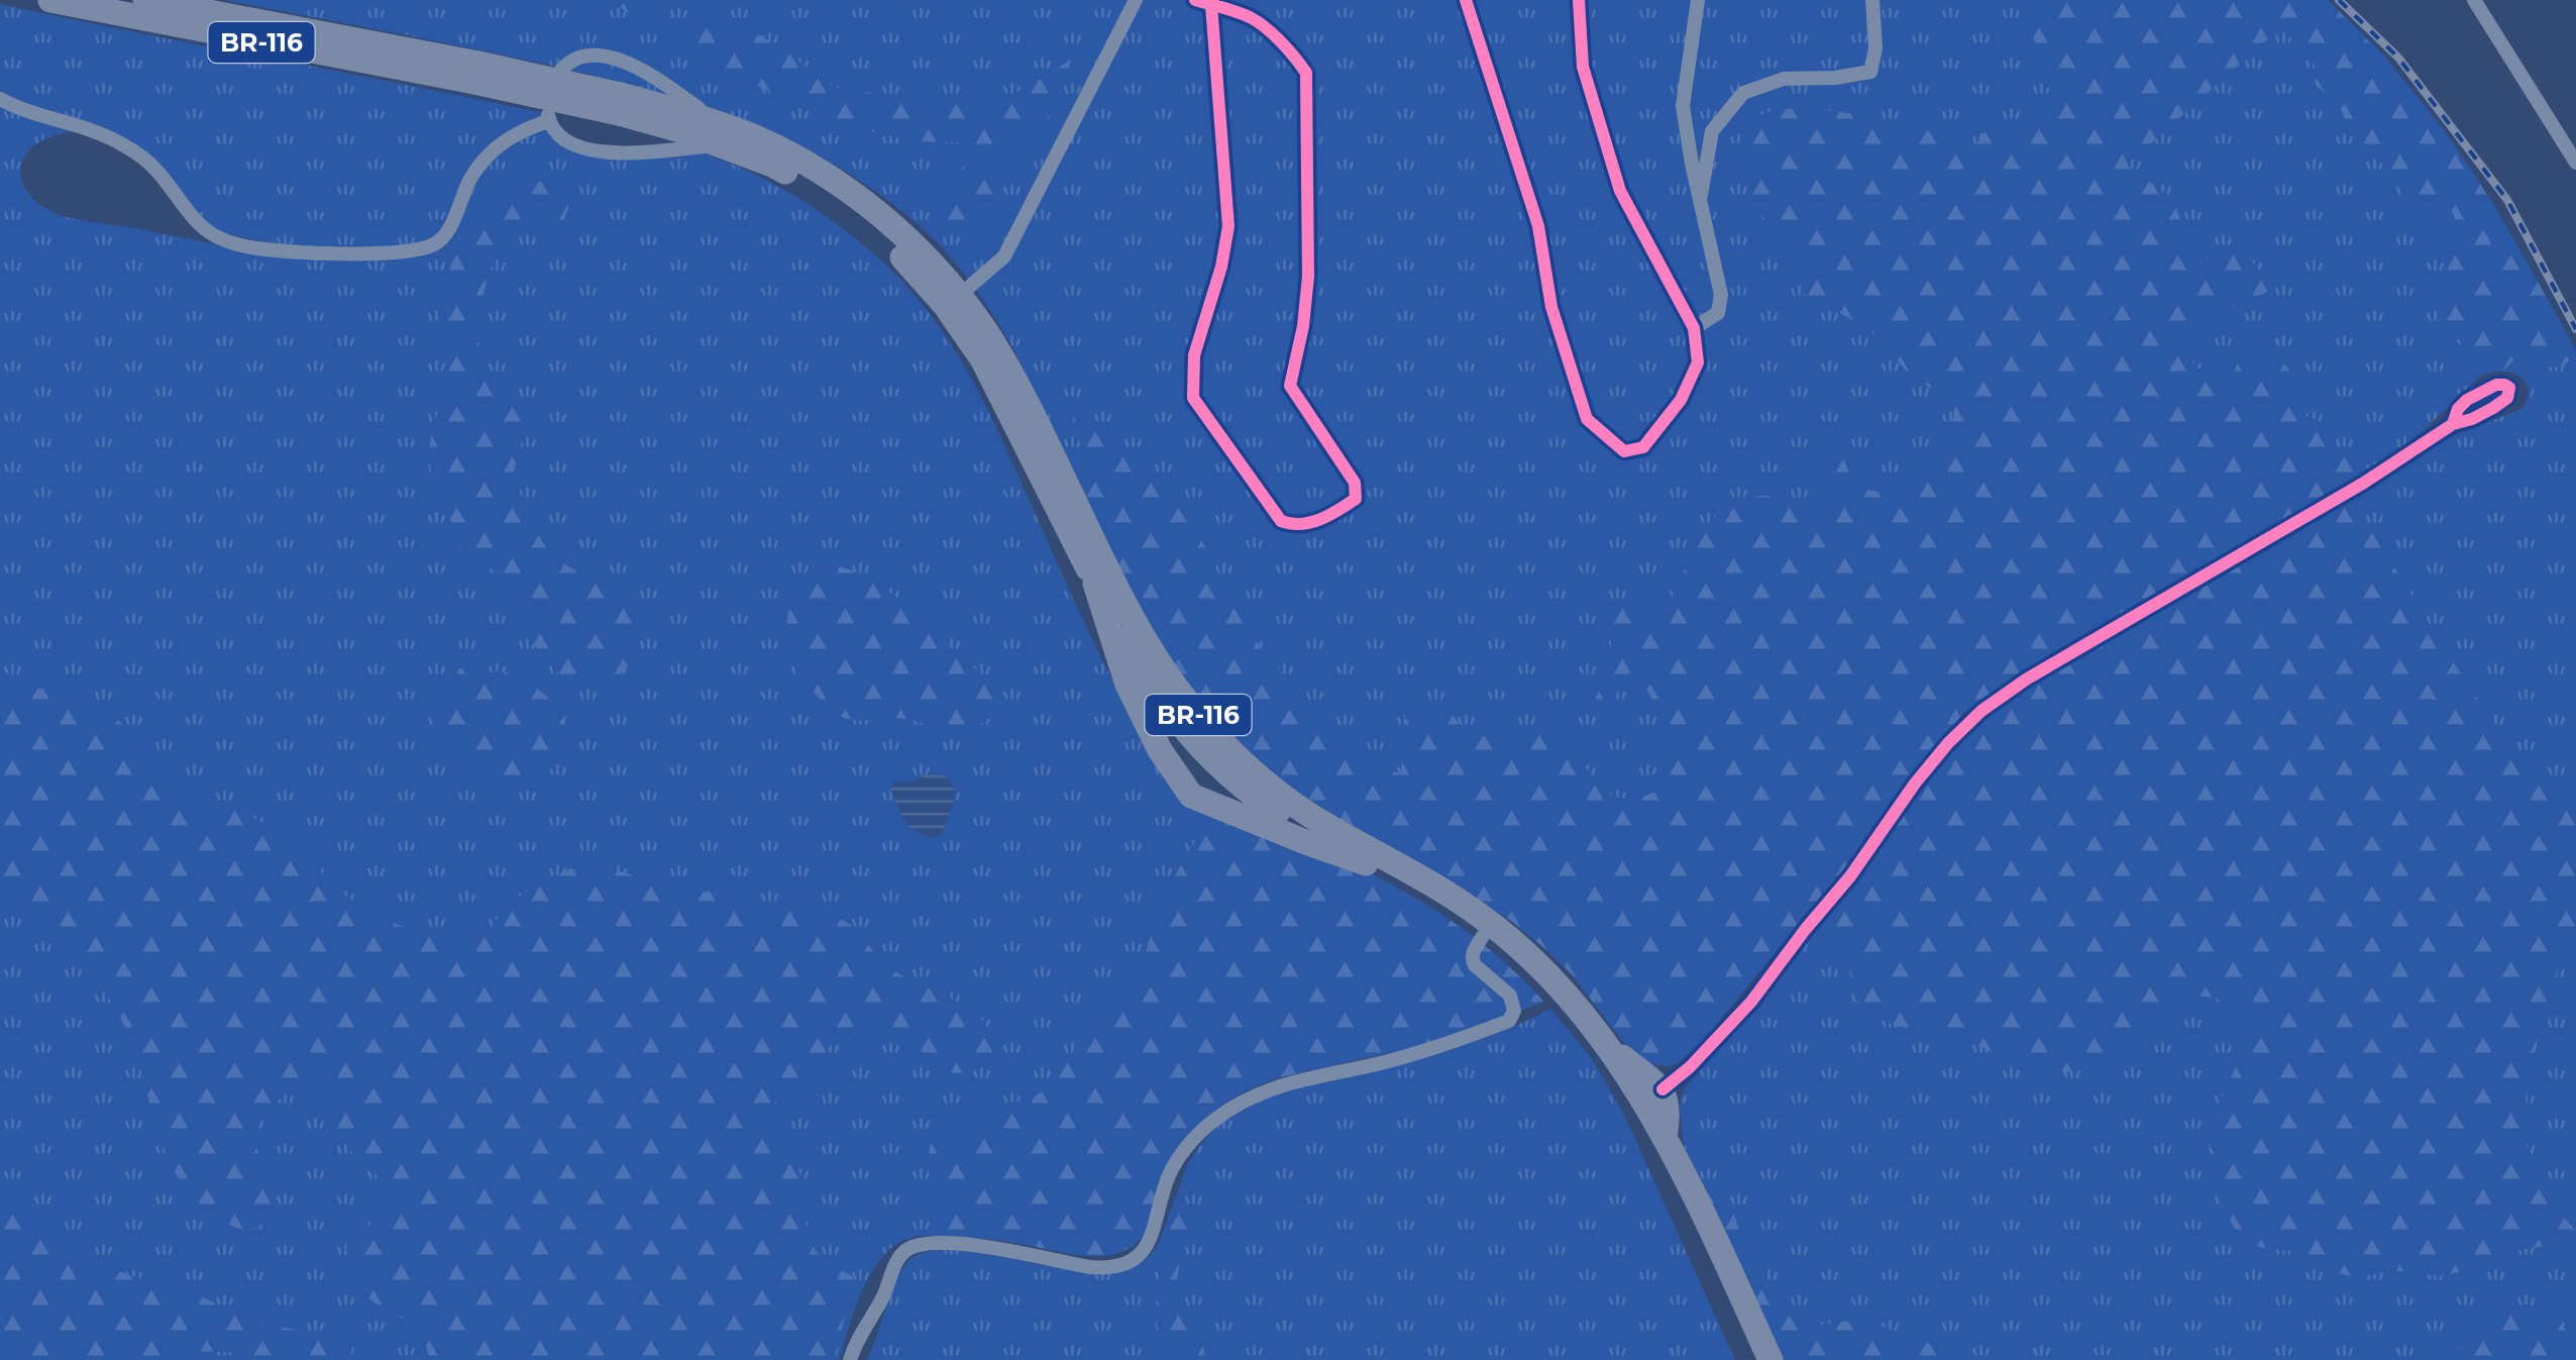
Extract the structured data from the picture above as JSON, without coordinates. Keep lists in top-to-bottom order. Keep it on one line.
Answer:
{"streets":{"highway":["BR-116"]}}
